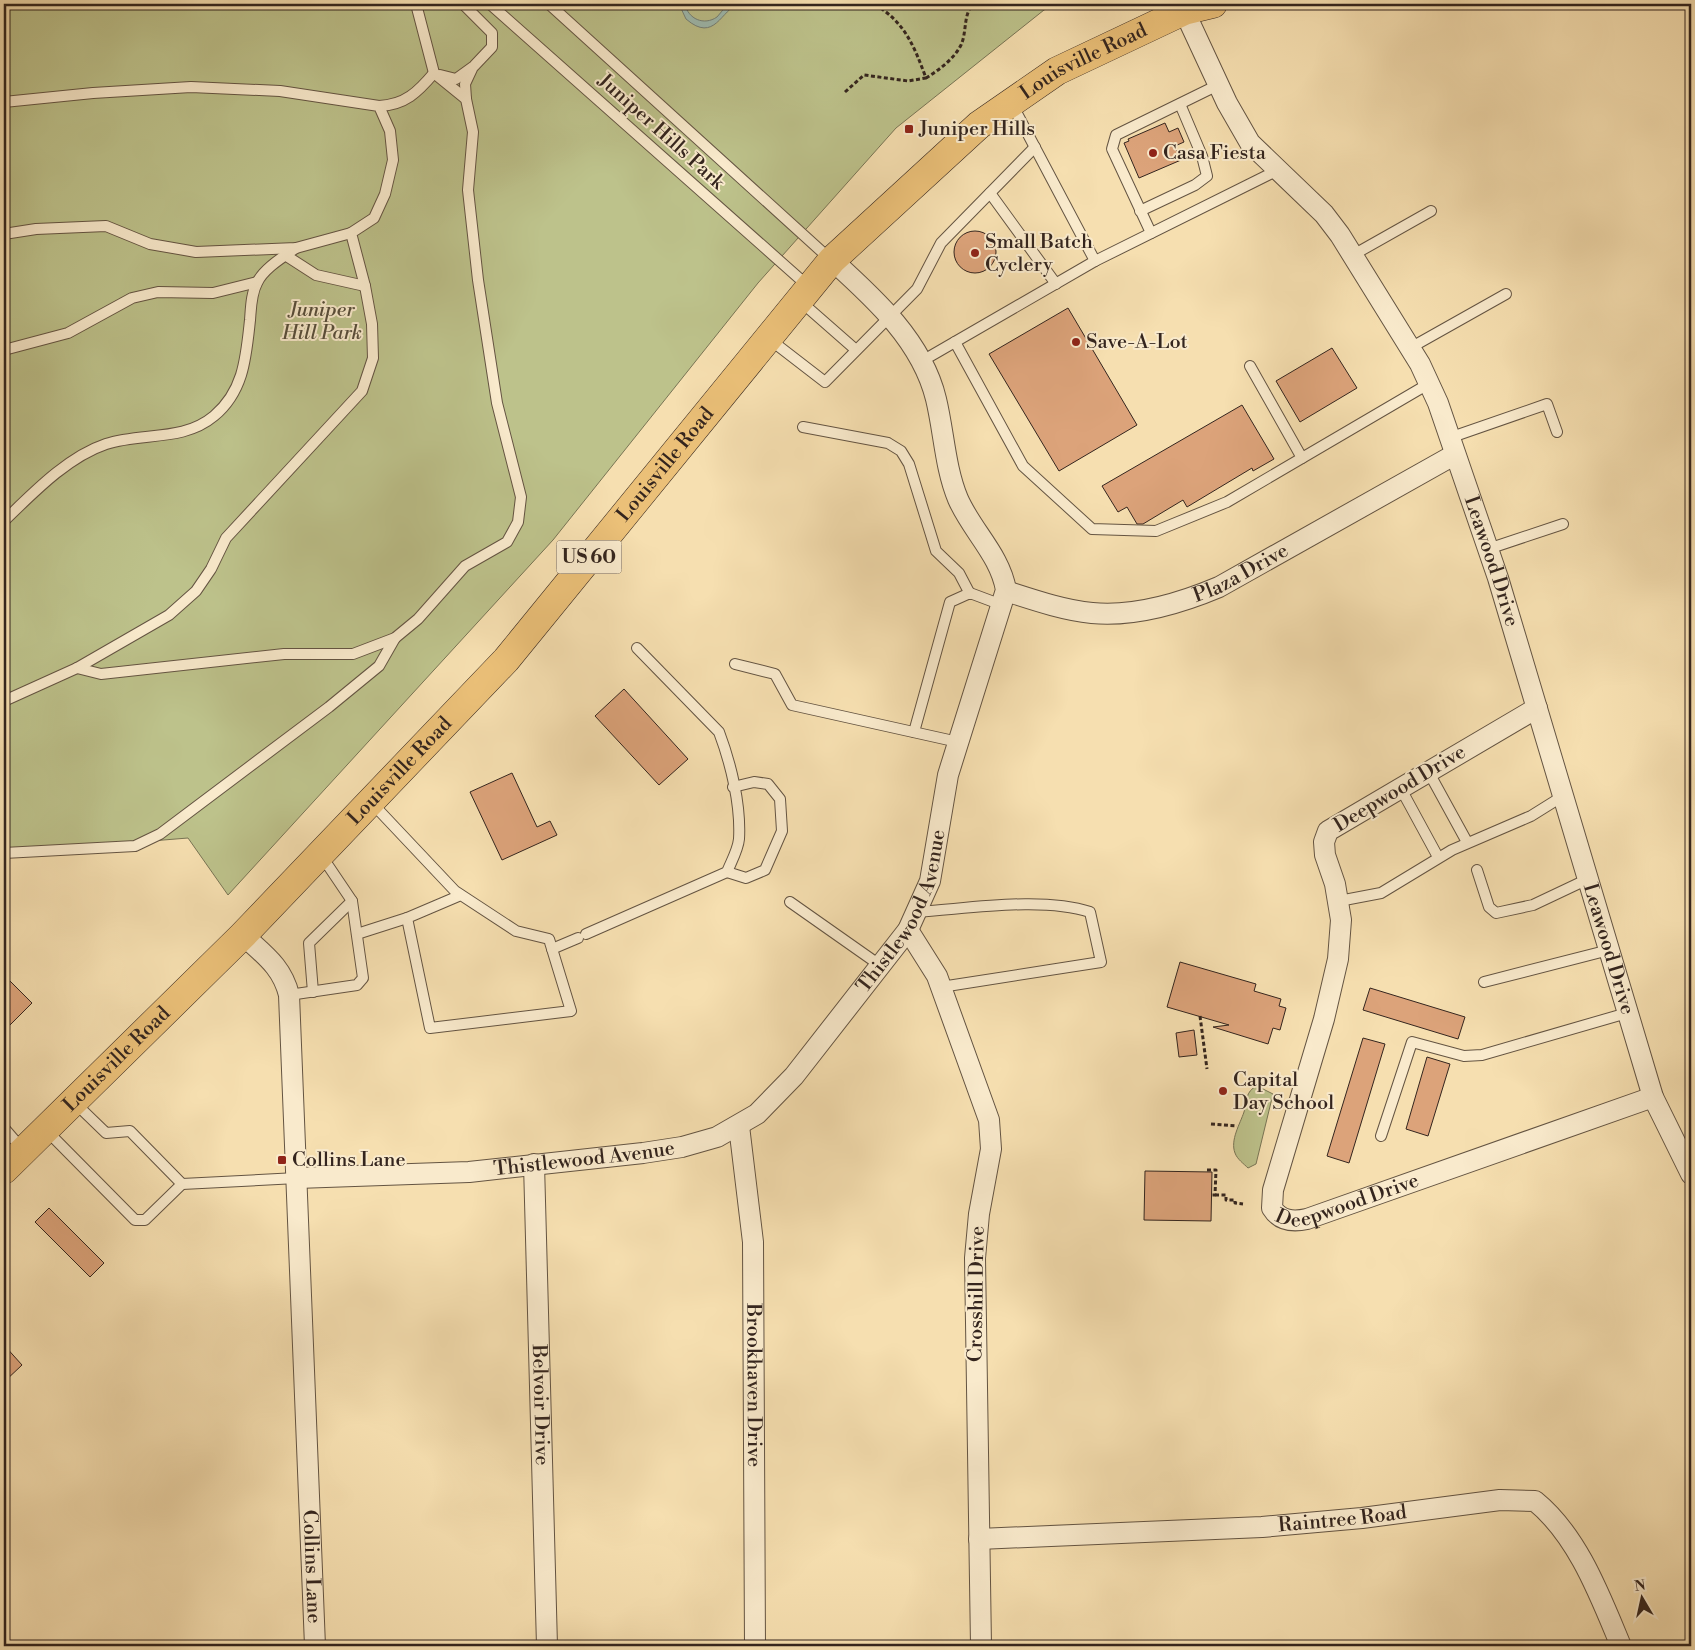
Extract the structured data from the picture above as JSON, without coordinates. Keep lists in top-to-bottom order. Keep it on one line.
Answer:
{"streets":{"main road":["Louisville Road","US 60"],"street":["Leawood Drive","Plaza Drive","Deepwood Drive","Thistlewood Avenue","Crosshill Drive","Brookhaven Drive","Belvoir Drive","Raintree Road","Collins Lane"],"lane":["Juniper Hills Park"]},"crossings":[["Louisville Road","Juniper Hills Park"],["Louisville Road","Leawood Drive"],["Louisville Road","Collins Lane"],["Leawood Drive","Plaza Drive"],["Leawood Drive","Deepwood Drive"],["Plaza Drive","Thistlewood Avenue"],["Thistlewood Avenue","Crosshill Drive"],["Thistlewood Avenue","Brookhaven Drive"],["Thistlewood Avenue","Belvoir Drive"],["Thistlewood Avenue","Collins Lane"],["Crosshill Drive","Raintree Road"]],"parks":["Juniper Hill Park"],"places":{"transit":["Juniper Hills","Collins Lane"],"other":["Casa Fiesta","Small Batch Cyclery","Save-A-Lot","Capital Day School"]},"north":"top"}
